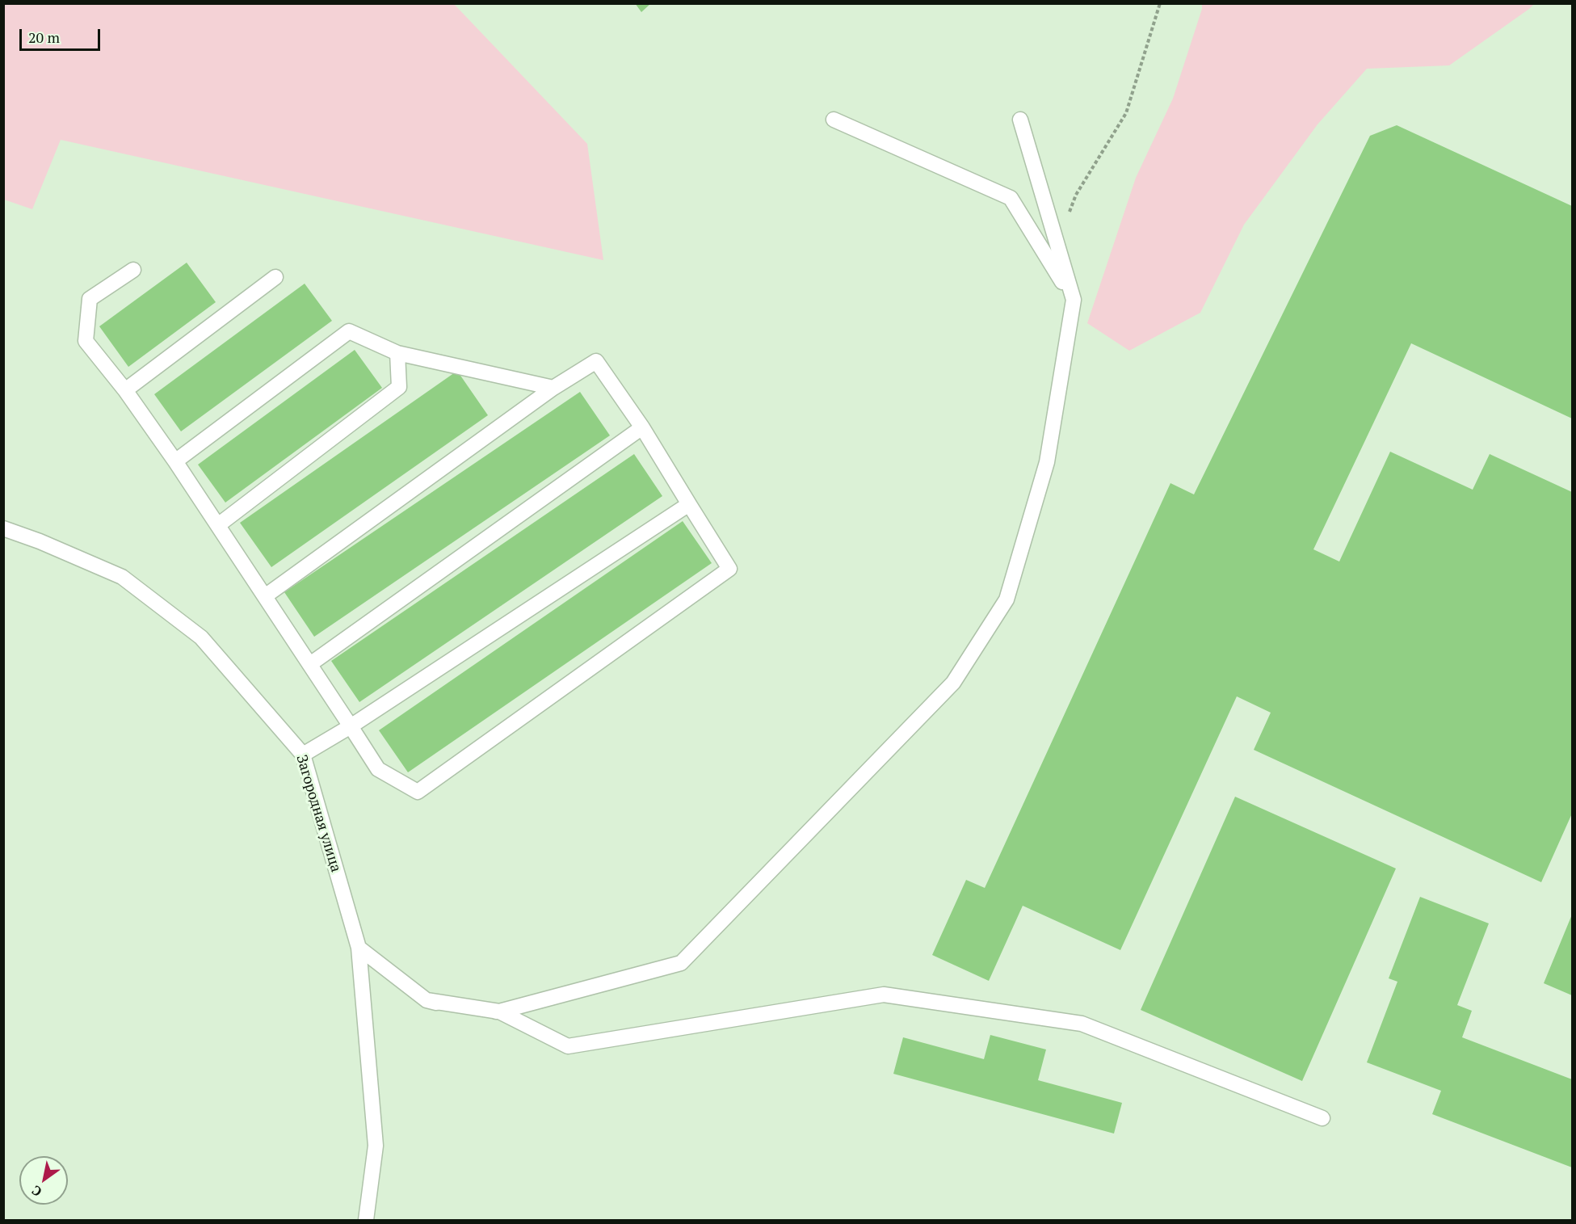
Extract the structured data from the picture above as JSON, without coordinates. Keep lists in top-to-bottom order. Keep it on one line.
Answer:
{"streets":{"lane":["Загородная улица"]},"scale_bar":"20 m","north":"bottom left"}
